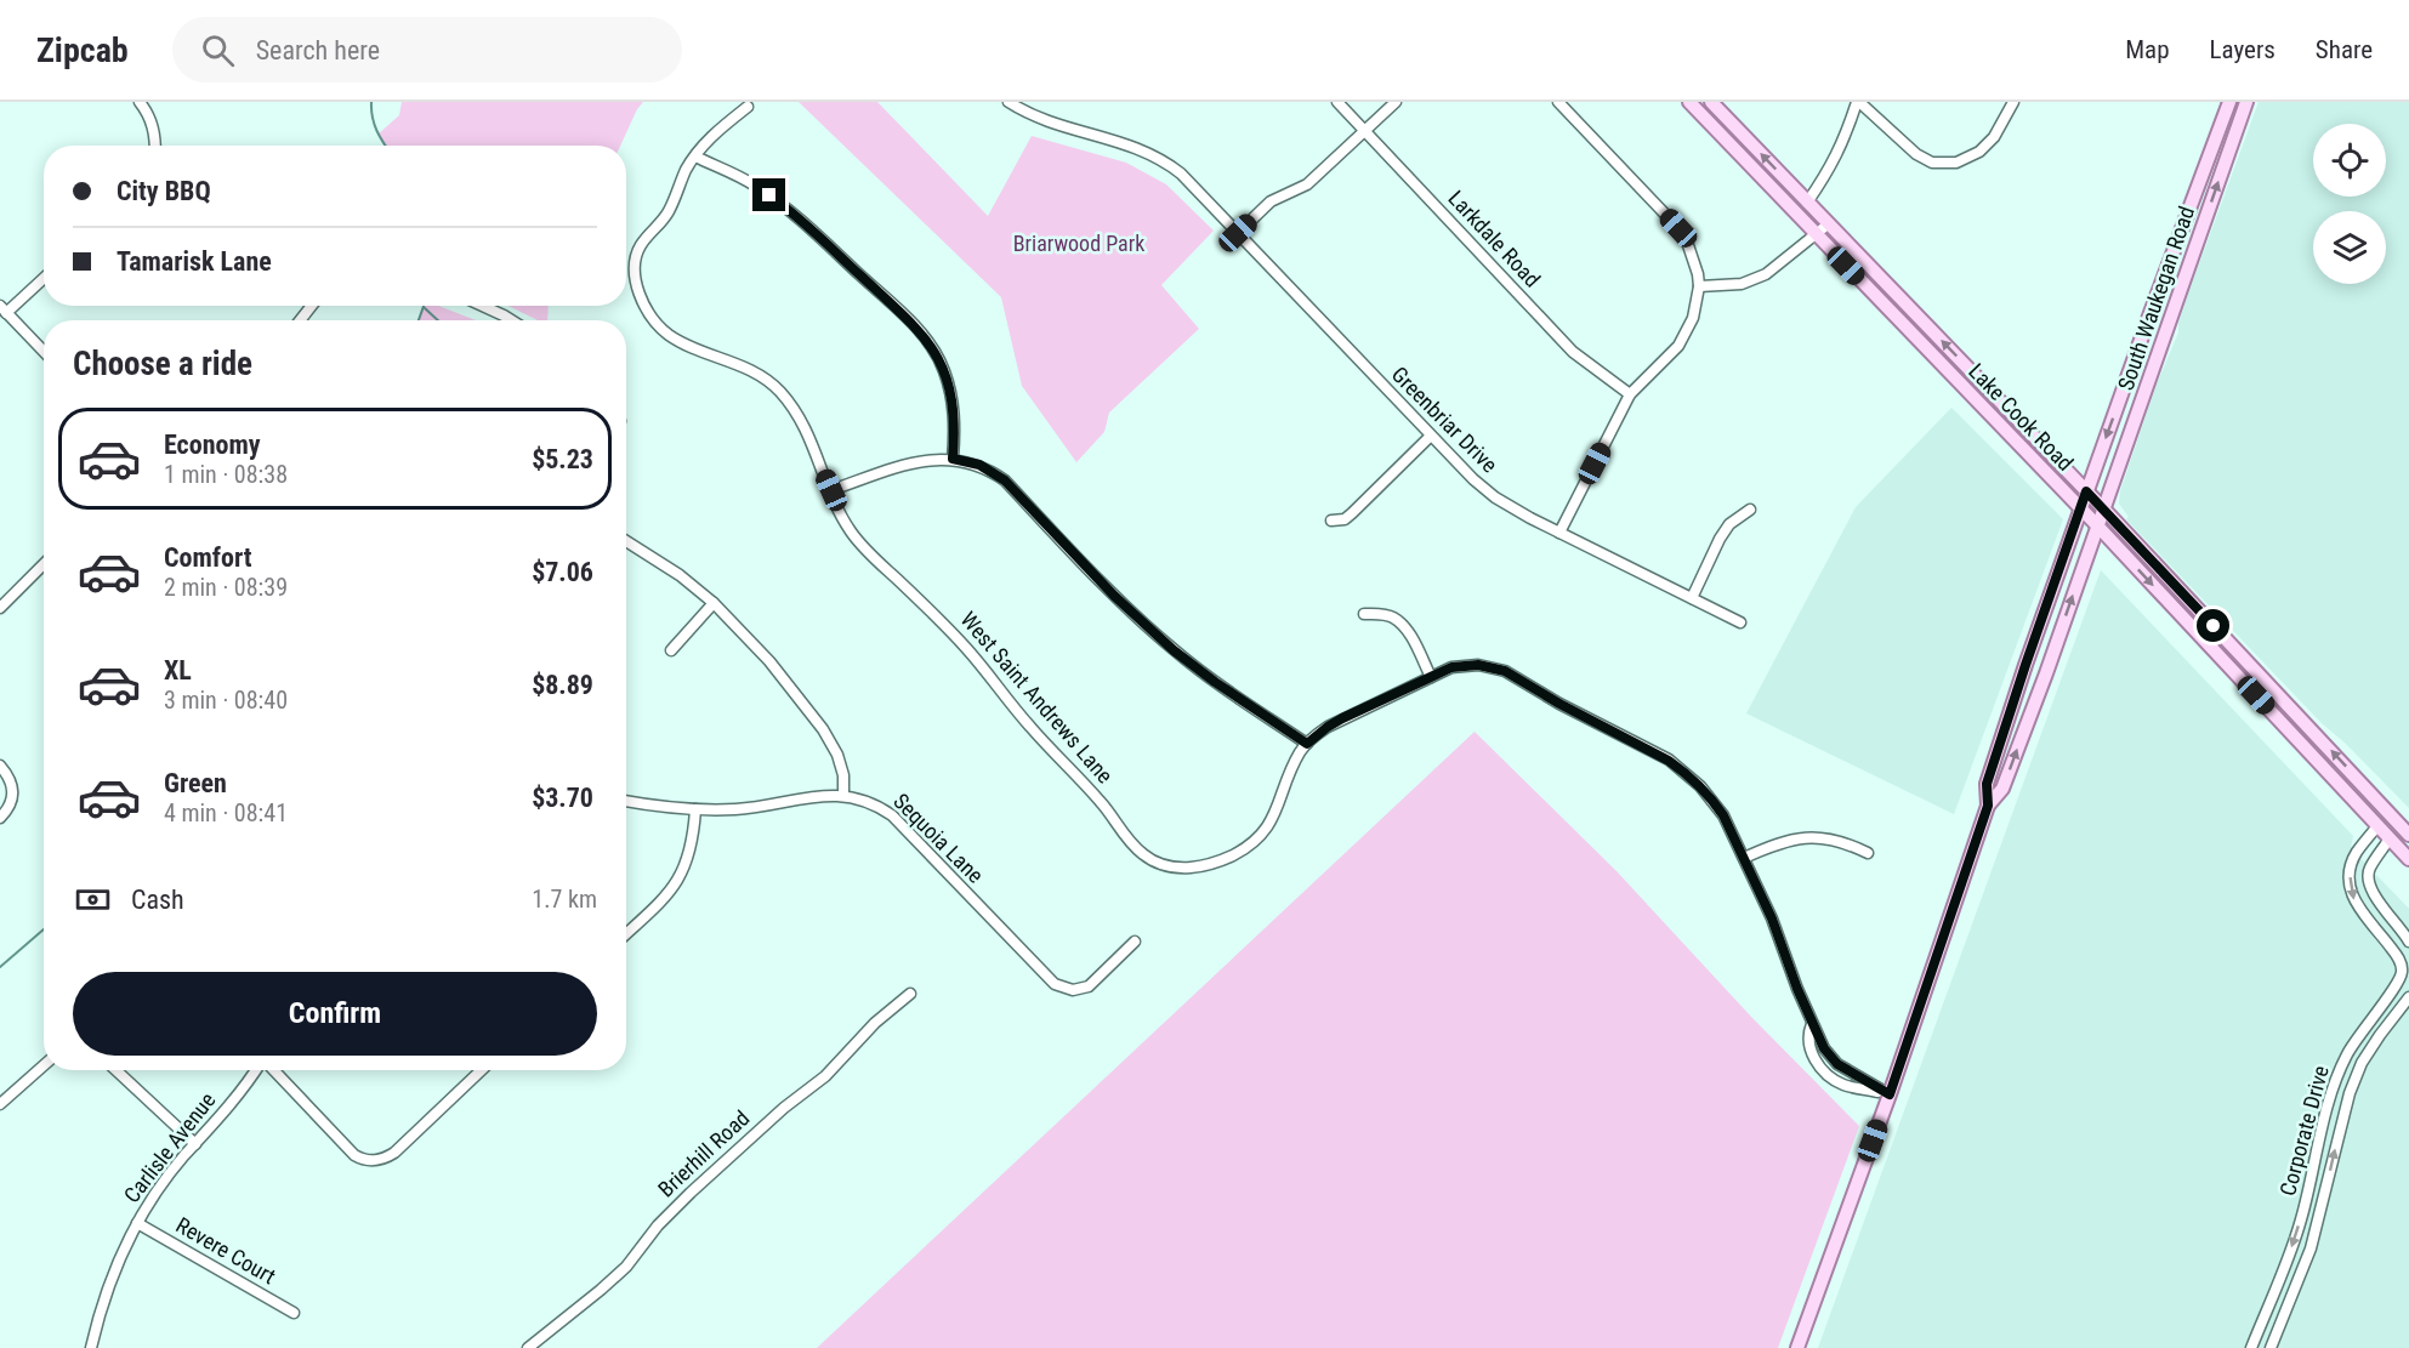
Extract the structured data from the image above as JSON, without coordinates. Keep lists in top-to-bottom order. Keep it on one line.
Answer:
{"streets":{"main road":["South Waukegan Road","Lake Cook Road"],"street":["Larkdale Road","Greenbriar Drive","West Saint Andrews Lane","Sequoia Lane","Corporate Drive","Carlisle Avenue","Brierhill Road","Revere Court"]},"crossings":[["South Waukegan Road","Lake Cook Road"],["Lake Cook Road","Corporate Drive"],["Carlisle Avenue","Revere Court"]],"parks":["Briarwood Park"],"page":{"header":"Zipcab","search":"Search here","nav":["Map","Layers","Share"],"banner":["City BBQ","Tamarisk Lane"],"heading":"Choose a ride","list":[{"name":"Economy","note":"1 min · 08:38","value":"$5.23"},{"name":"Comfort","note":"2 min · 08:39","value":"$7.06"},{"name":"XL","note":"3 min · 08:40","value":"$8.89"},{"name":"Green","note":"4 min · 08:41","value":"$3.70"}],"pay":["Cash","1.7 km"],"buttons":"Confirm"}}
